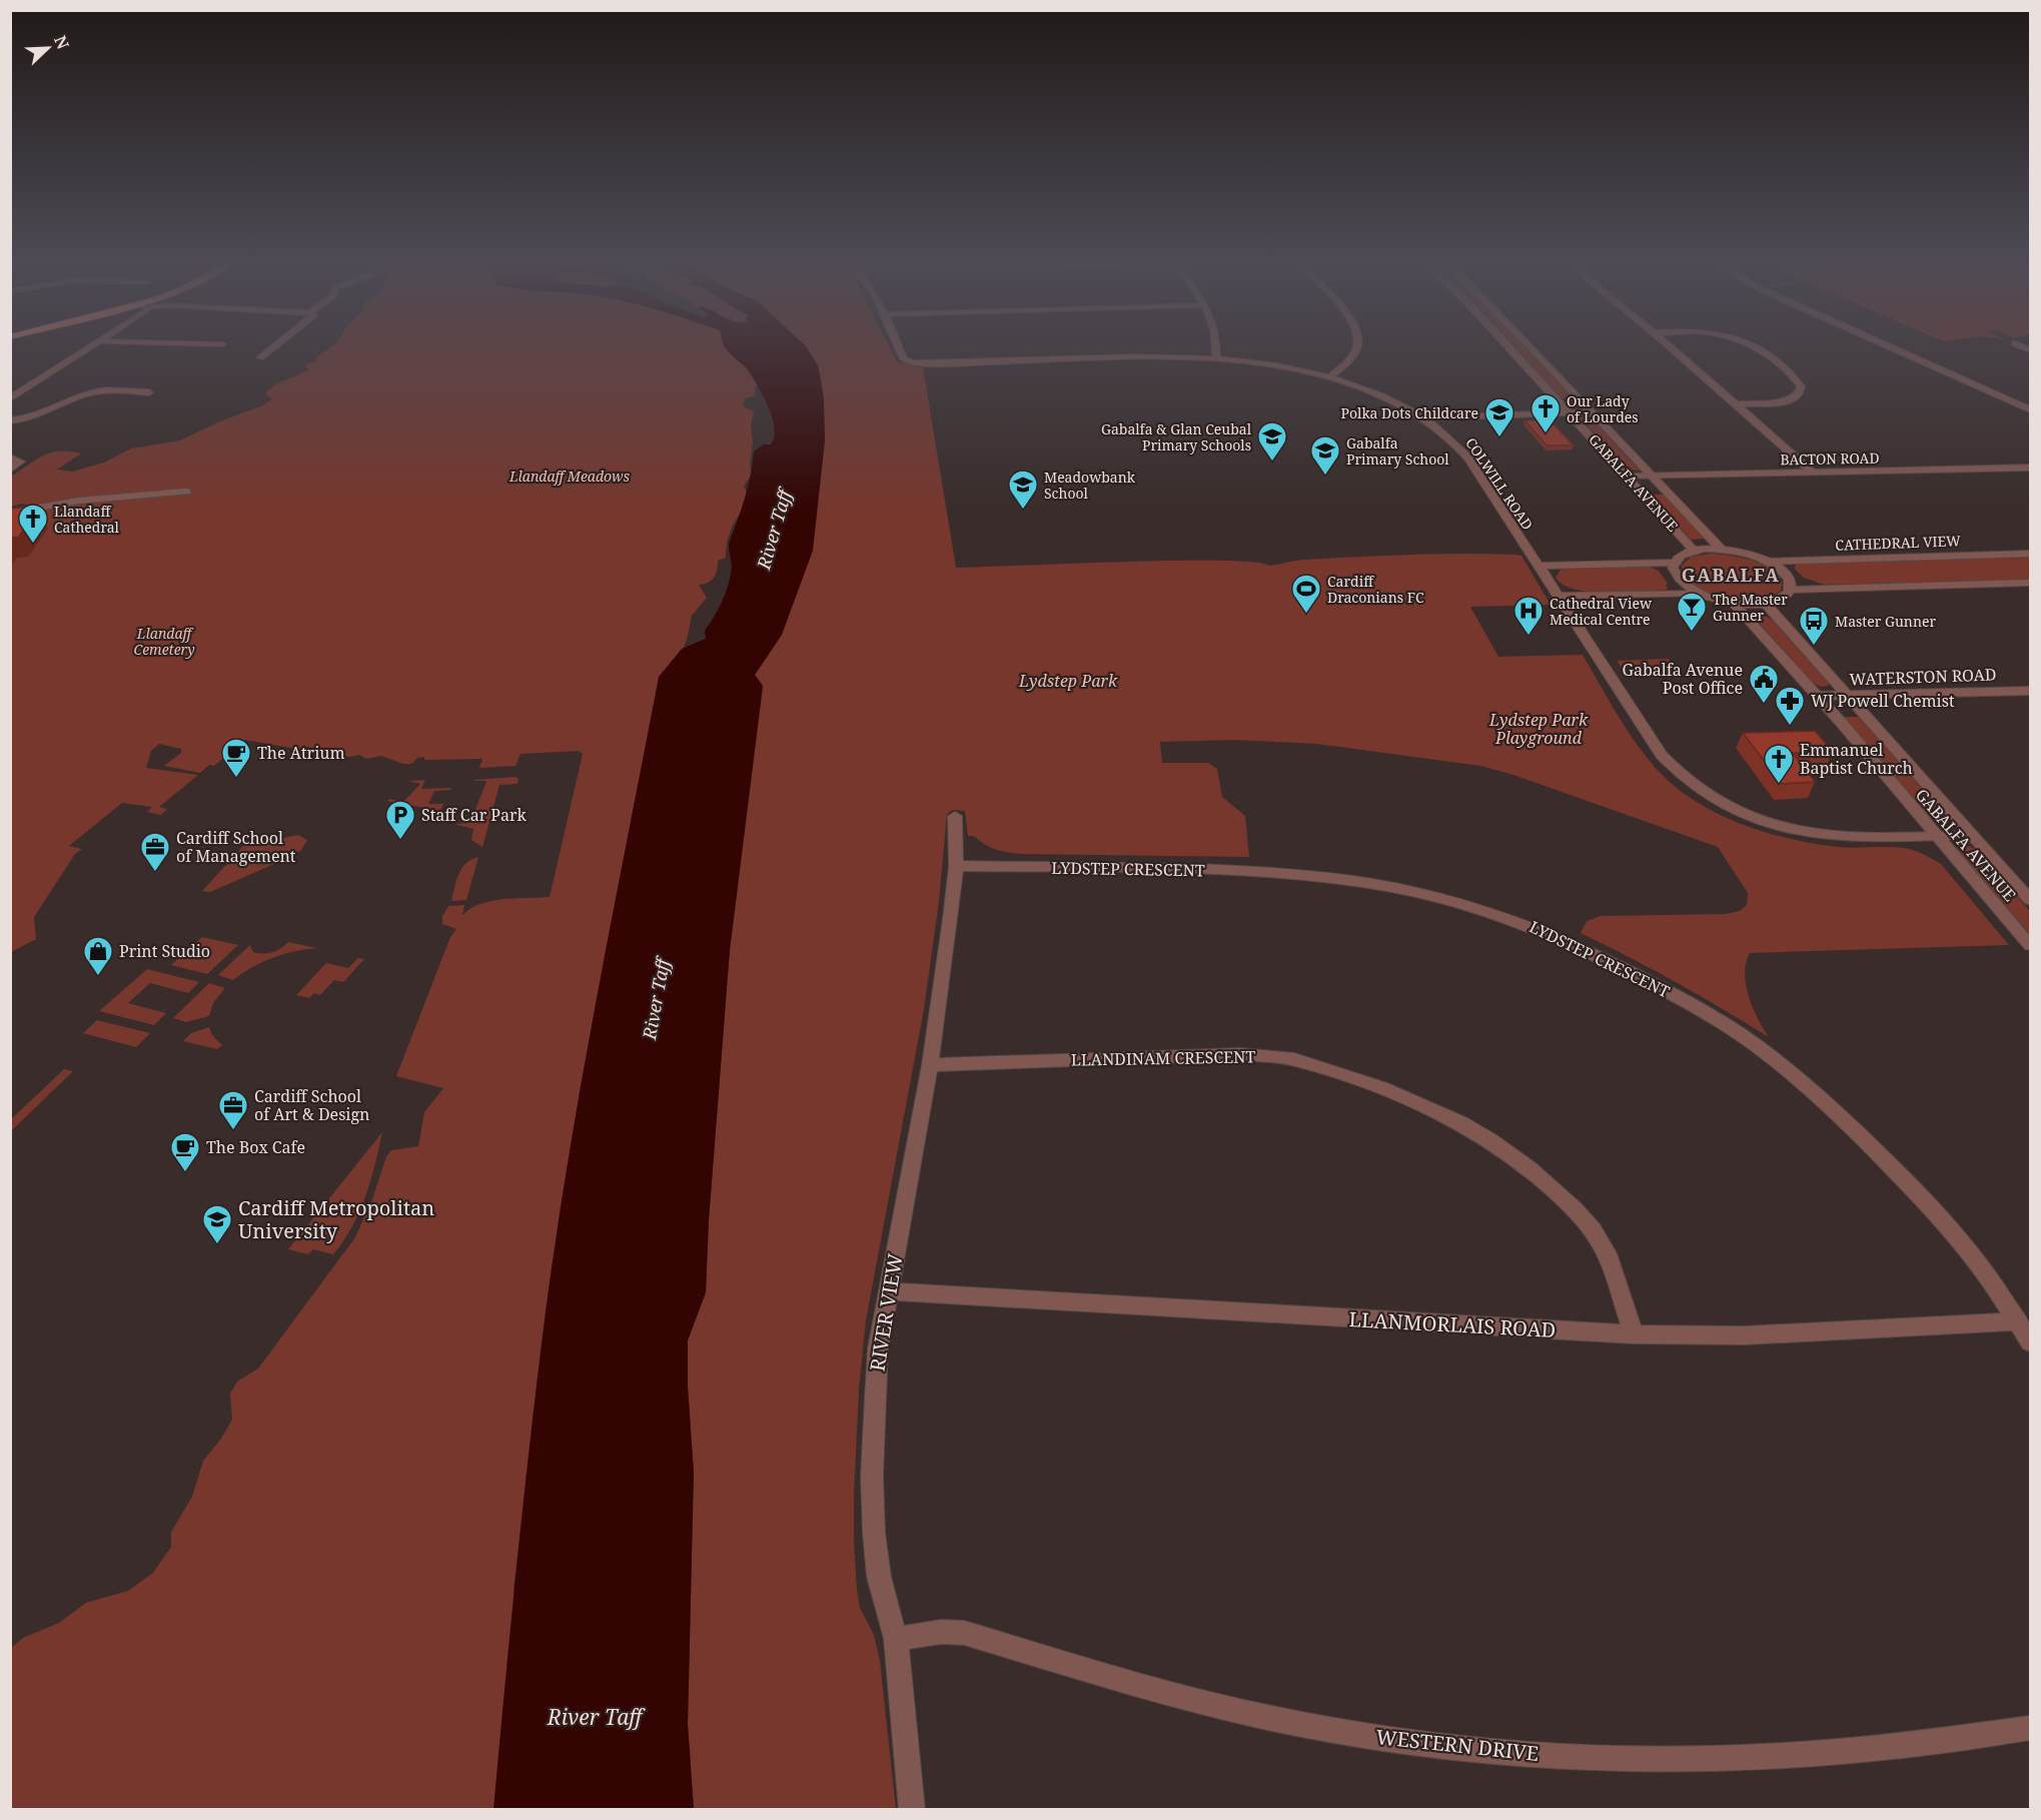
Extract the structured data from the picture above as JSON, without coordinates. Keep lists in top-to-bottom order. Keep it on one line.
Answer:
{"streets":{"street":["BACTON ROAD","GABALFA AVENUE","COLWILL ROAD","CATHEDRAL VIEW","WATERSTON ROAD","LYDSTEP CRESCENT","LLANDINAM CRESCENT","RIVER VIEW","LLANMORLAIS ROAD","WESTERN DRIVE"]},"crossings":[["BACTON ROAD","GABALFA AVENUE"],["GABALFA AVENUE","COLWILL ROAD"],["GABALFA AVENUE","WATERSTON ROAD"],["LYDSTEP CRESCENT","RIVER VIEW"],["LYDSTEP CRESCENT","LLANMORLAIS ROAD"],["LLANDINAM CRESCENT","RIVER VIEW"],["LLANDINAM CRESCENT","LLANMORLAIS ROAD"],["RIVER VIEW","LLANMORLAIS ROAD"],["RIVER VIEW","WESTERN DRIVE"]],"districts":["GABALFA"],"water":["River Taff"],"parks":["Llandaff Meadows","Llandaff Cemetery","Lydstep Park","Lydstep Park Playground"],"places":{"church":["Our Lady of Lourdes","Llandaff Cathedral","Emmanuel Baptist Church"],"school or university":["Polka Dots Childcare","Gabalfa & Glan Ceubal Primary Schools","Gabalfa Primary School","Meadowbank School","Cardiff Metropolitan University"],"sports":["Cardiff Draconians FC"],"bar":["The Master Gunner"],"hospital":["Cathedral View Medical Centre"],"bus stop":["Master Gunner"],"public building":["Gabalfa Avenue Post Office"],"pharmacy":["WJ Powell Chemist"],"cafe":["The Atrium","The Box Cafe"],"parking":["Staff Car Park"],"office":["Cardiff School of Management","Cardiff School of Art & Design"],"shop":["Print Studio"]},"north":"top right"}
